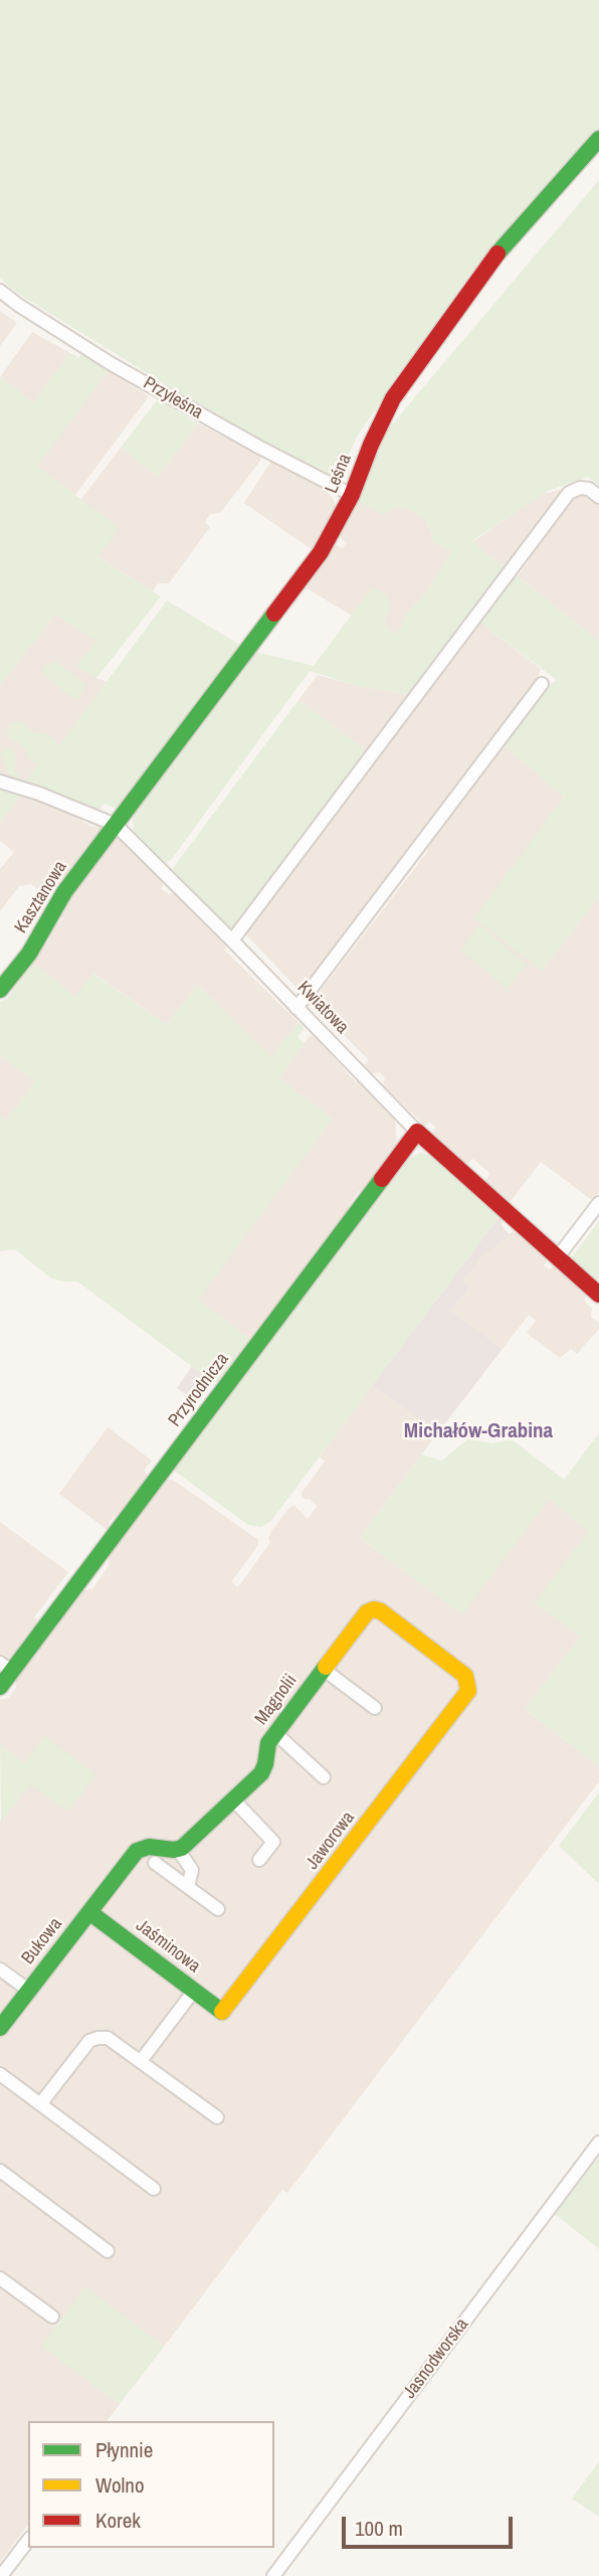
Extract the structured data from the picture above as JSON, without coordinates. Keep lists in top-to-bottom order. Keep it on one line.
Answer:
{"streets":{"street":["Przyleśna","Leśna","Kasztanowa","Kwiatowa","Przyrodnicza","Magnolii","Jaworowa","Bukowa","Jaśminowa","Jasnodworska"]},"crossings":[["Przyleśna","Leśna"],["Leśna","Kasztanowa"],["Leśna","Kwiatowa"],["Kasztanowa","Kwiatowa"],["Kwiatowa","Przyrodnicza"],["Magnolii","Jaworowa"],["Jaworowa","Jaśminowa"],["Bukowa","Jaśminowa"]],"districts":["Michałów-Grabina"],"legend":["Płynnie","Wolno","Korek"],"scale_bar":"100 m"}
